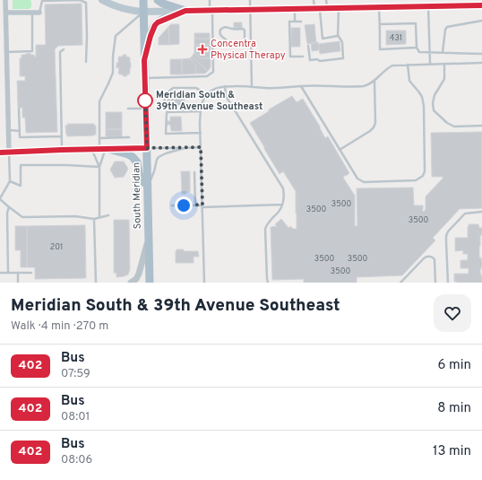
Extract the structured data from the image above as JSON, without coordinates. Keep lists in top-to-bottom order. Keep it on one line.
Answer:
{"streets":{"main road":["South Meridian"]},"places":{"health":["Concentra Physical Therapy"],"other":["Meridian South & 39th Avenue Southeast"]},"lines":["bus line 402"],"house_numbers":["431","3500","3500","3500","201","3500","3500","3500"],"page":{"heading":["Meridian South & 39th Avenue Southeast","Walk · 4 min · 270 m"],"list":[{"mark":"402","name":"Bus","note":"07:59","value":"6 min"},{"mark":"402","name":"Bus","note":"08:01","value":"8 min"},{"mark":"402","name":"Bus","note":"08:06","value":"13 min"}]}}
